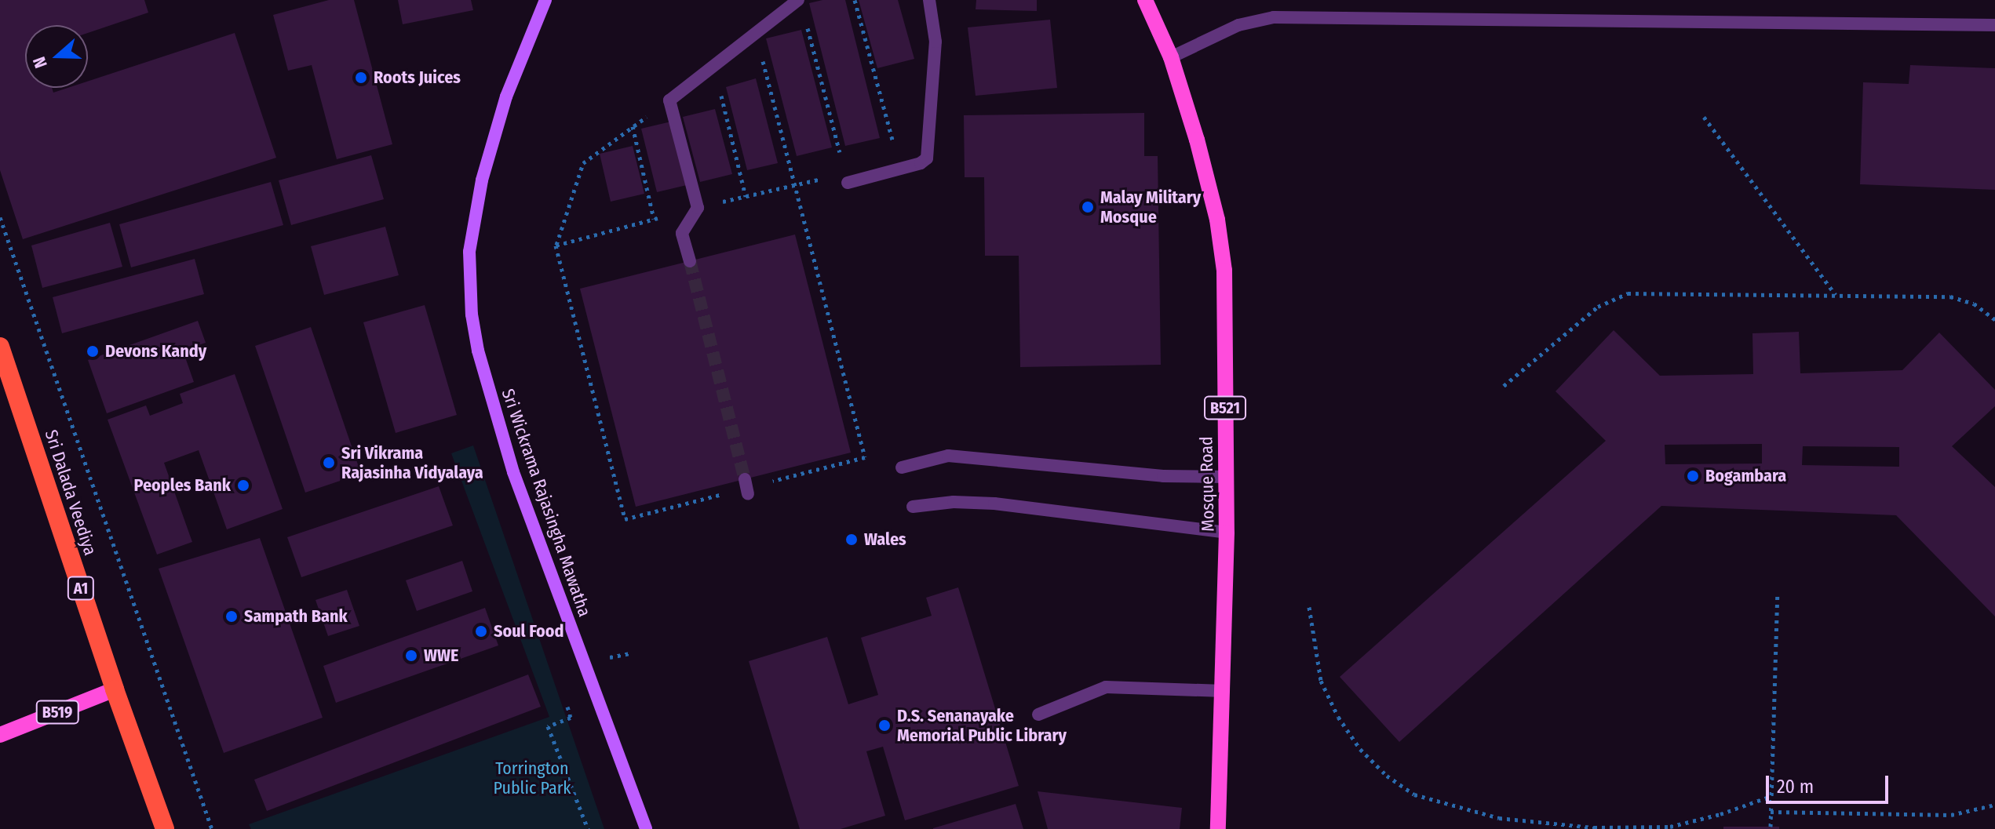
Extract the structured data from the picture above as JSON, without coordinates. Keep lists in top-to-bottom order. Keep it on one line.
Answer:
{"streets":{"highway":["Sri Dalada Veediya","A1"],"main road":["B521","Mosque Road","B519"],"street":["Sri Wickrama Rajasingha Mawatha"]},"crossings":[["Sri Dalada Veediya","B519"]],"parks":["Torrington Public Park"],"places":["Roots Juices","Malay Military Mosque","Devons Kandy","Sri Vikrama Rajasinha Vidyalaya","Bogambara","Peoples Bank","Wales","Sampath Bank","Soul Food","WWE","D.S. Senanayake Memorial Public Library"],"scale_bar":"20 m","north":"left"}
